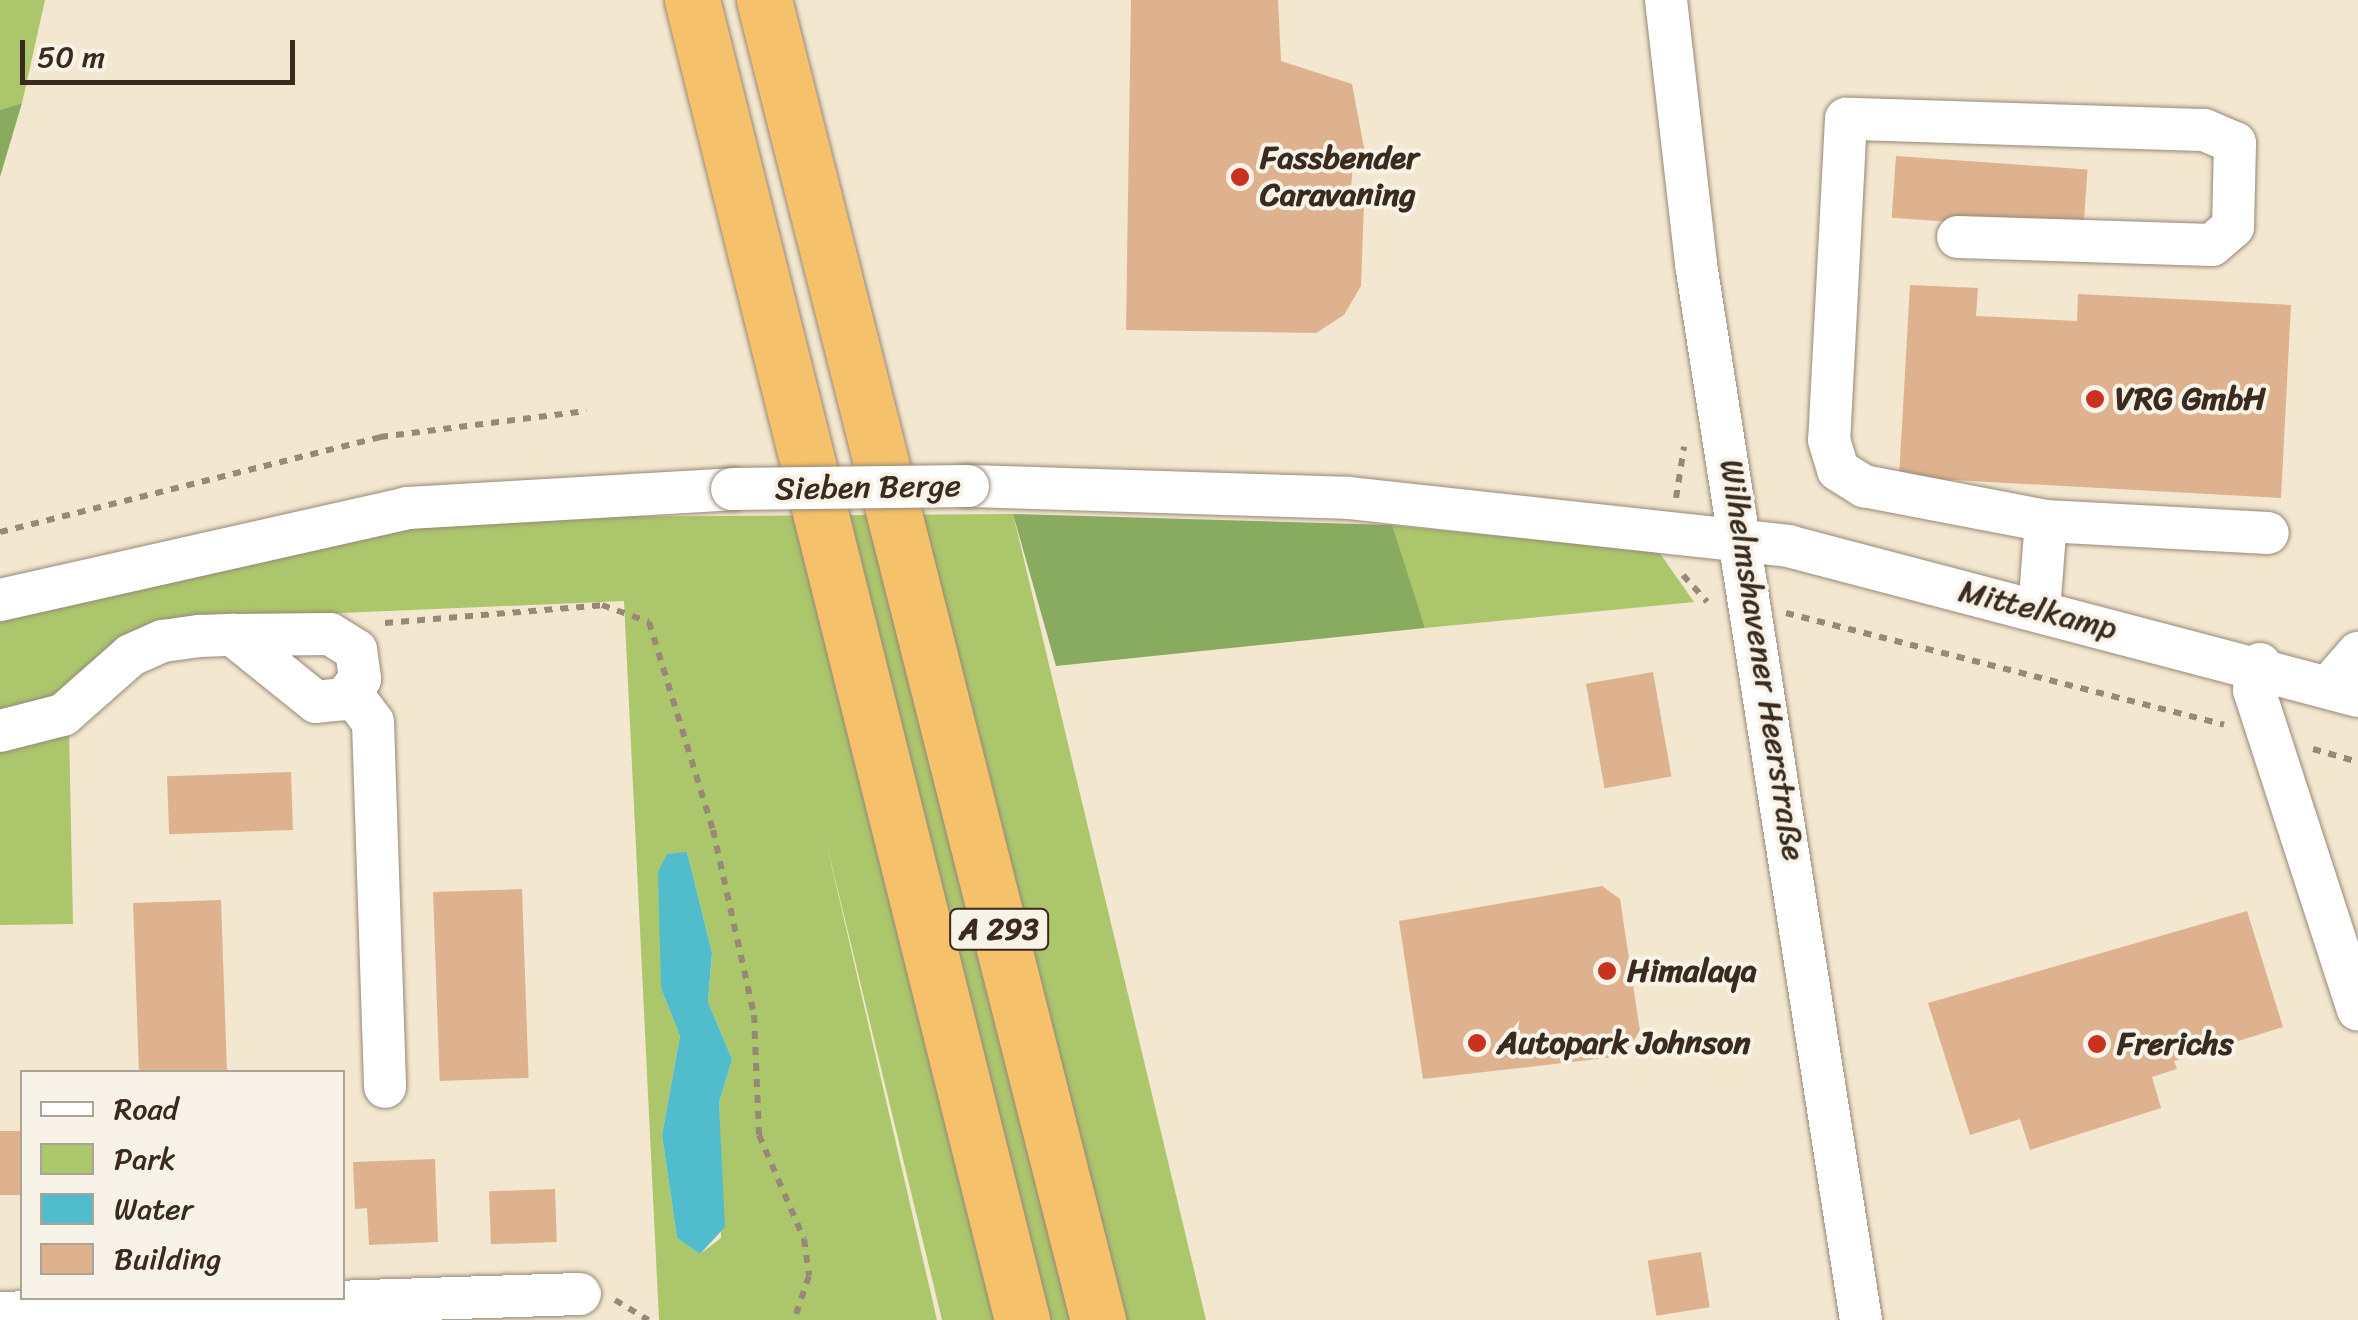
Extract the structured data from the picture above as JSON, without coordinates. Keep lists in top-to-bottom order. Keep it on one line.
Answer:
{"streets":{"highway":["A 293"],"street":["Sieben Berge","Mittelkamp","Wilhelmshavener Heerstraße"]},"crossings":[["Sieben Berge","Mittelkamp"],["Sieben Berge","Wilhelmshavener Heerstraße"],["Mittelkamp","Wilhelmshavener Heerstraße"]],"places":["Fassbender Caravaning","VRG GmbH","Himalaya","Autopark Johnson","Frerichs"],"legend":["Road","Park","Water","Building"],"scale_bar":"50 m"}
